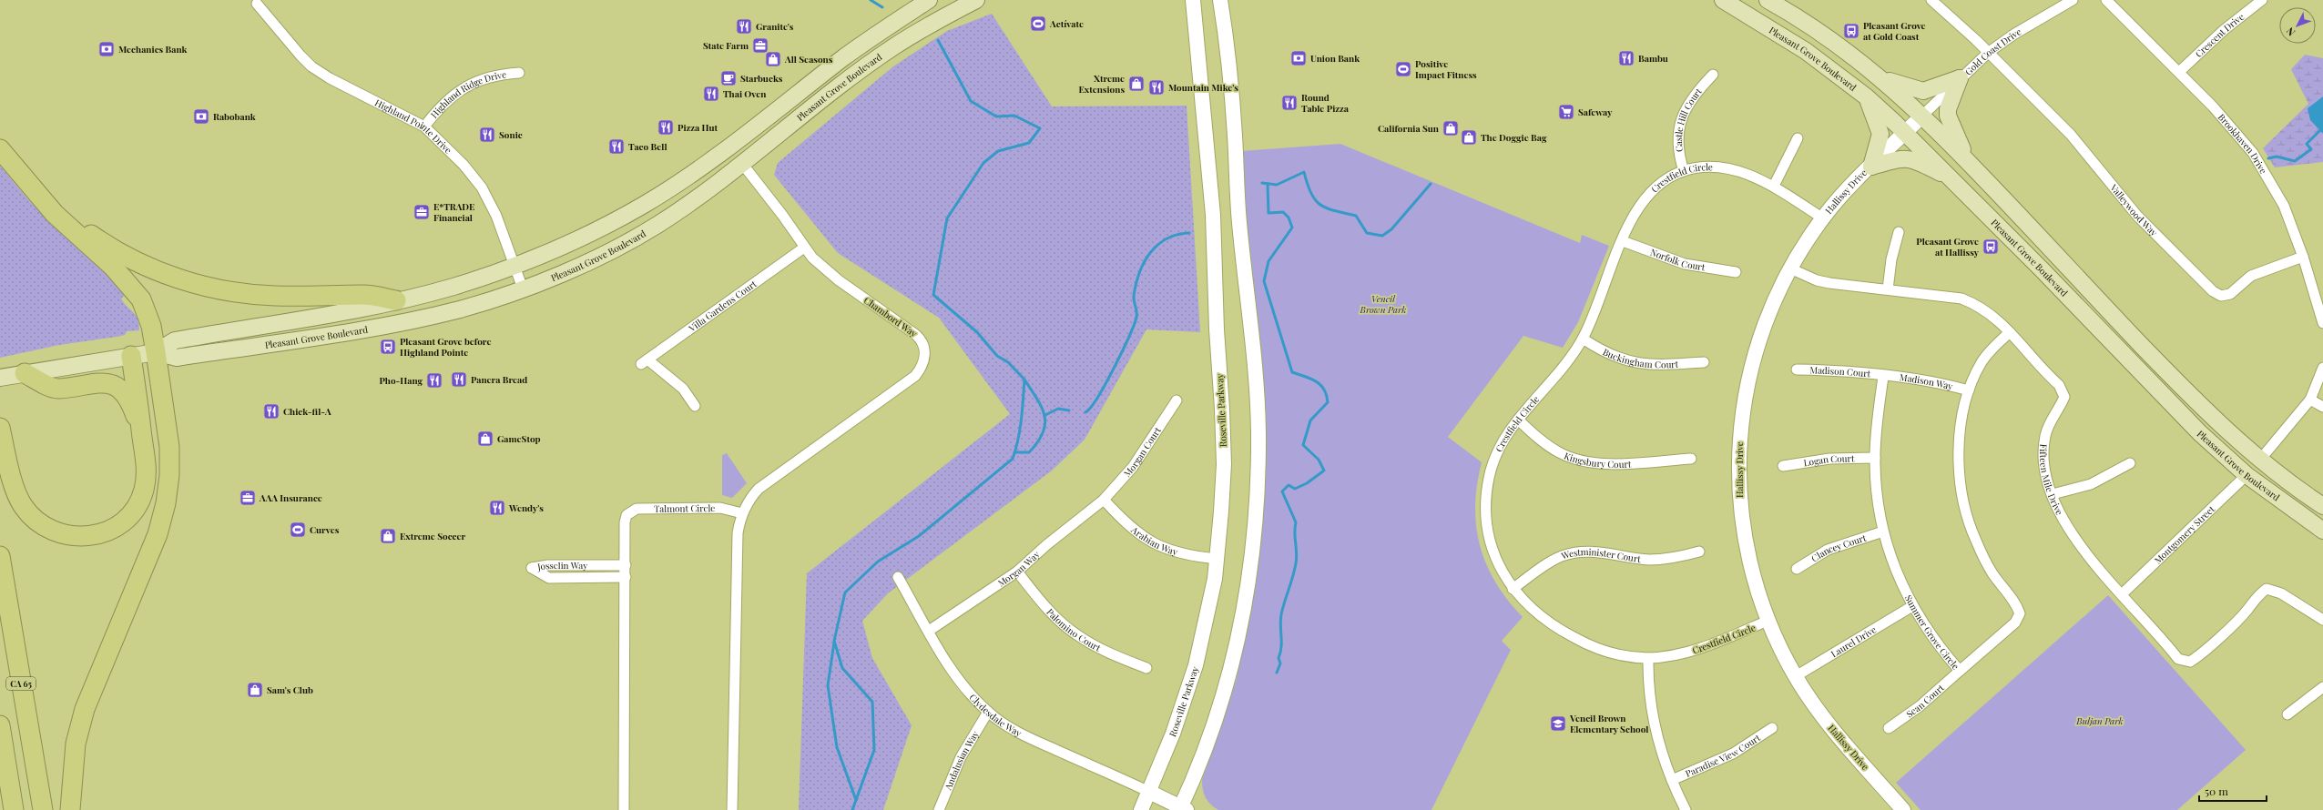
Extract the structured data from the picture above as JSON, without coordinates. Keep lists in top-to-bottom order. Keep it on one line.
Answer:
{"streets":{"highway":["CA 65"],"main road":["Pleasant Grove Boulevard","Hallissy Drive","Roseville Parkway"],"street":["Crescent Drive","Gold Coast Drive","Highland Ridge Drive","Castle Hill Court","Highland Pointe Drive","Brookhaven Drive","Crestfield Circle","Valleywood Way","Norfolk Court","Villa Gardens Court","Chambord Way","Buckingham Court","Madison Court","Madison Way","Morgan Court","Kingsbury Court","Logan Court","Fifteen Mile Drive","Talmont Circle","Montgomery Street","Arabian Way","Clancey Court","Westminister Court","Josselin Way","Morgan Way","Palomino Court","Summer Grove Circle","Laurel Drive","Sean Court","Clydesdale Way","Paradise View Court","Andalusian Way"]},"crossings":[["Crescent Drive","Brookhaven Drive"],["Gold Coast Drive","Pleasant Grove Boulevard"],["Gold Coast Drive","Hallissy Drive"],["Gold Coast Drive","Valleywood Way"],["Pleasant Grove Boulevard","Highland Pointe Drive"],["Pleasant Grove Boulevard","Hallissy Drive"],["Pleasant Grove Boulevard","Chambord Way"],["Pleasant Grove Boulevard","Montgomery Street"],["Highland Ridge Drive","Highland Pointe Drive"],["Castle Hill Court","Crestfield Circle"],["Brookhaven Drive","Valleywood Way"],["Crestfield Circle","Hallissy Drive"],["Crestfield Circle","Norfolk Court"],["Crestfield Circle","Buckingham Court"],["Crestfield Circle","Kingsbury Court"],["Crestfield Circle","Westminister Court"],["Hallissy Drive","Fifteen Mile Drive"],["Hallissy Drive","Laurel Drive"],["Villa Gardens Court","Chambord Way"],["Chambord Way","Talmont Circle"],["Madison Court","Madison Way"],["Madison Court","Summer Grove Circle"],["Madison Way","Summer Grove Circle"],["Roseville Parkway","Arabian Way"],["Roseville Parkway","Clydesdale Way"],["Morgan Court","Arabian Way"],["Morgan Court","Morgan Way"],["Logan Court","Summer Grove Circle"],["Fifteen Mile Drive","Montgomery Street"],["Fifteen Mile Drive","Summer Grove Circle"],["Talmont Circle","Josselin Way"],["Arabian Way","Morgan Way"],["Clancey Court","Summer Grove Circle"],["Morgan Way","Palomino Court"],["Morgan Way","Clydesdale Way"],["Summer Grove Circle","Laurel Drive"],["Summer Grove Circle","Sean Court"],["Clydesdale Way","Andalusian Way"]],"parks":["Vencil Brown Park","Buljan Park"],"places":{"sports":["Actívate","Positive Impact Fitness","Curves"],"restaurant":["Granite's","Bambu","Mountain Mike's","Thai Oven","Round Table Pizza","Pizza Hut","Sonic","Taco Bell","Panera Bread","Pho-Hang","Chick-fil-A","Wendy's"],"bus stop":["Pleasant Grove at Gold Coast","Pleasant Grove at Hallissy","Pleasant Grove before Highland Pointe"],"office":["State Farm","E*TRADE Financial","AAA Insurance"],"bank":["Mechanics Bank","Union Bank","Rabobank"],"shop":["All Seasons","Xtreme Extensions","California Sun","The Doggie Bag","GameStop","Extreme Soccer","Sam's Club"],"cafe":["Starbucks"],"supermarket":["Safeway"],"school or university":["Vencil Brown Elementary School"]},"scale_bar":"50 m","north":"bottom left"}
